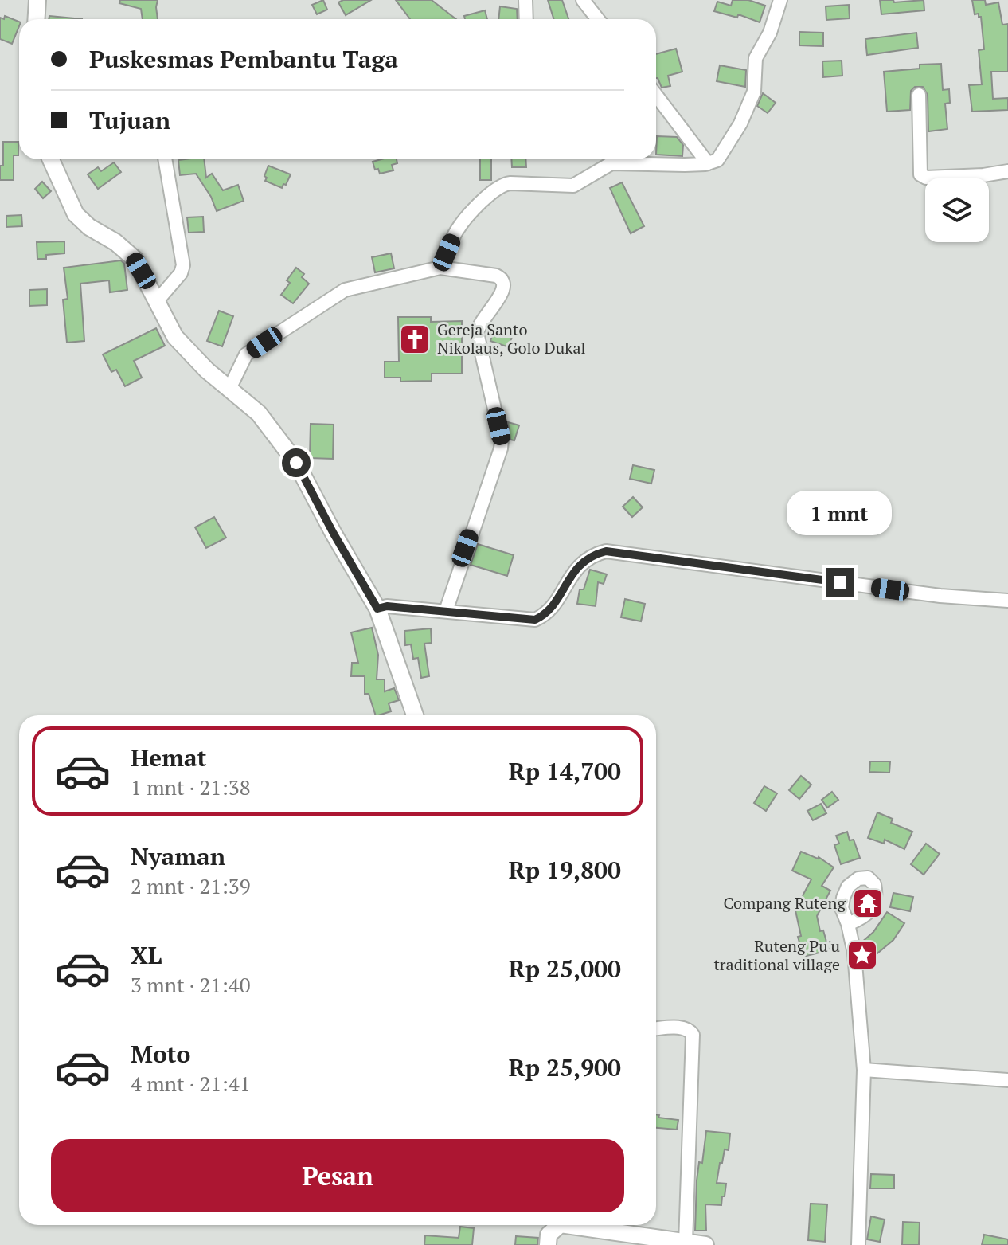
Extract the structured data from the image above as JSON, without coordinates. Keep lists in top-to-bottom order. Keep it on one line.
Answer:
{"places":{"church":["Gereja Santo Nikolaus, Golo Dukal"],"temple":["Compang Ruteng"],"place":["Ruteng Pu'u traditional village"]},"page":{"banner":["Puskesmas Pembantu Taga","Tujuan"],"bubble":"1 mnt","list":[{"name":"Hemat","note":"1 mnt · 21:38","value":"Rp 14,700"},{"name":"Nyaman","note":"2 mnt · 21:39","value":"Rp 19,800"},{"name":"XL","note":"3 mnt · 21:40","value":"Rp 25,000"},{"name":"Moto","note":"4 mnt · 21:41","value":"Rp 25,900"}],"buttons":"Pesan"}}
